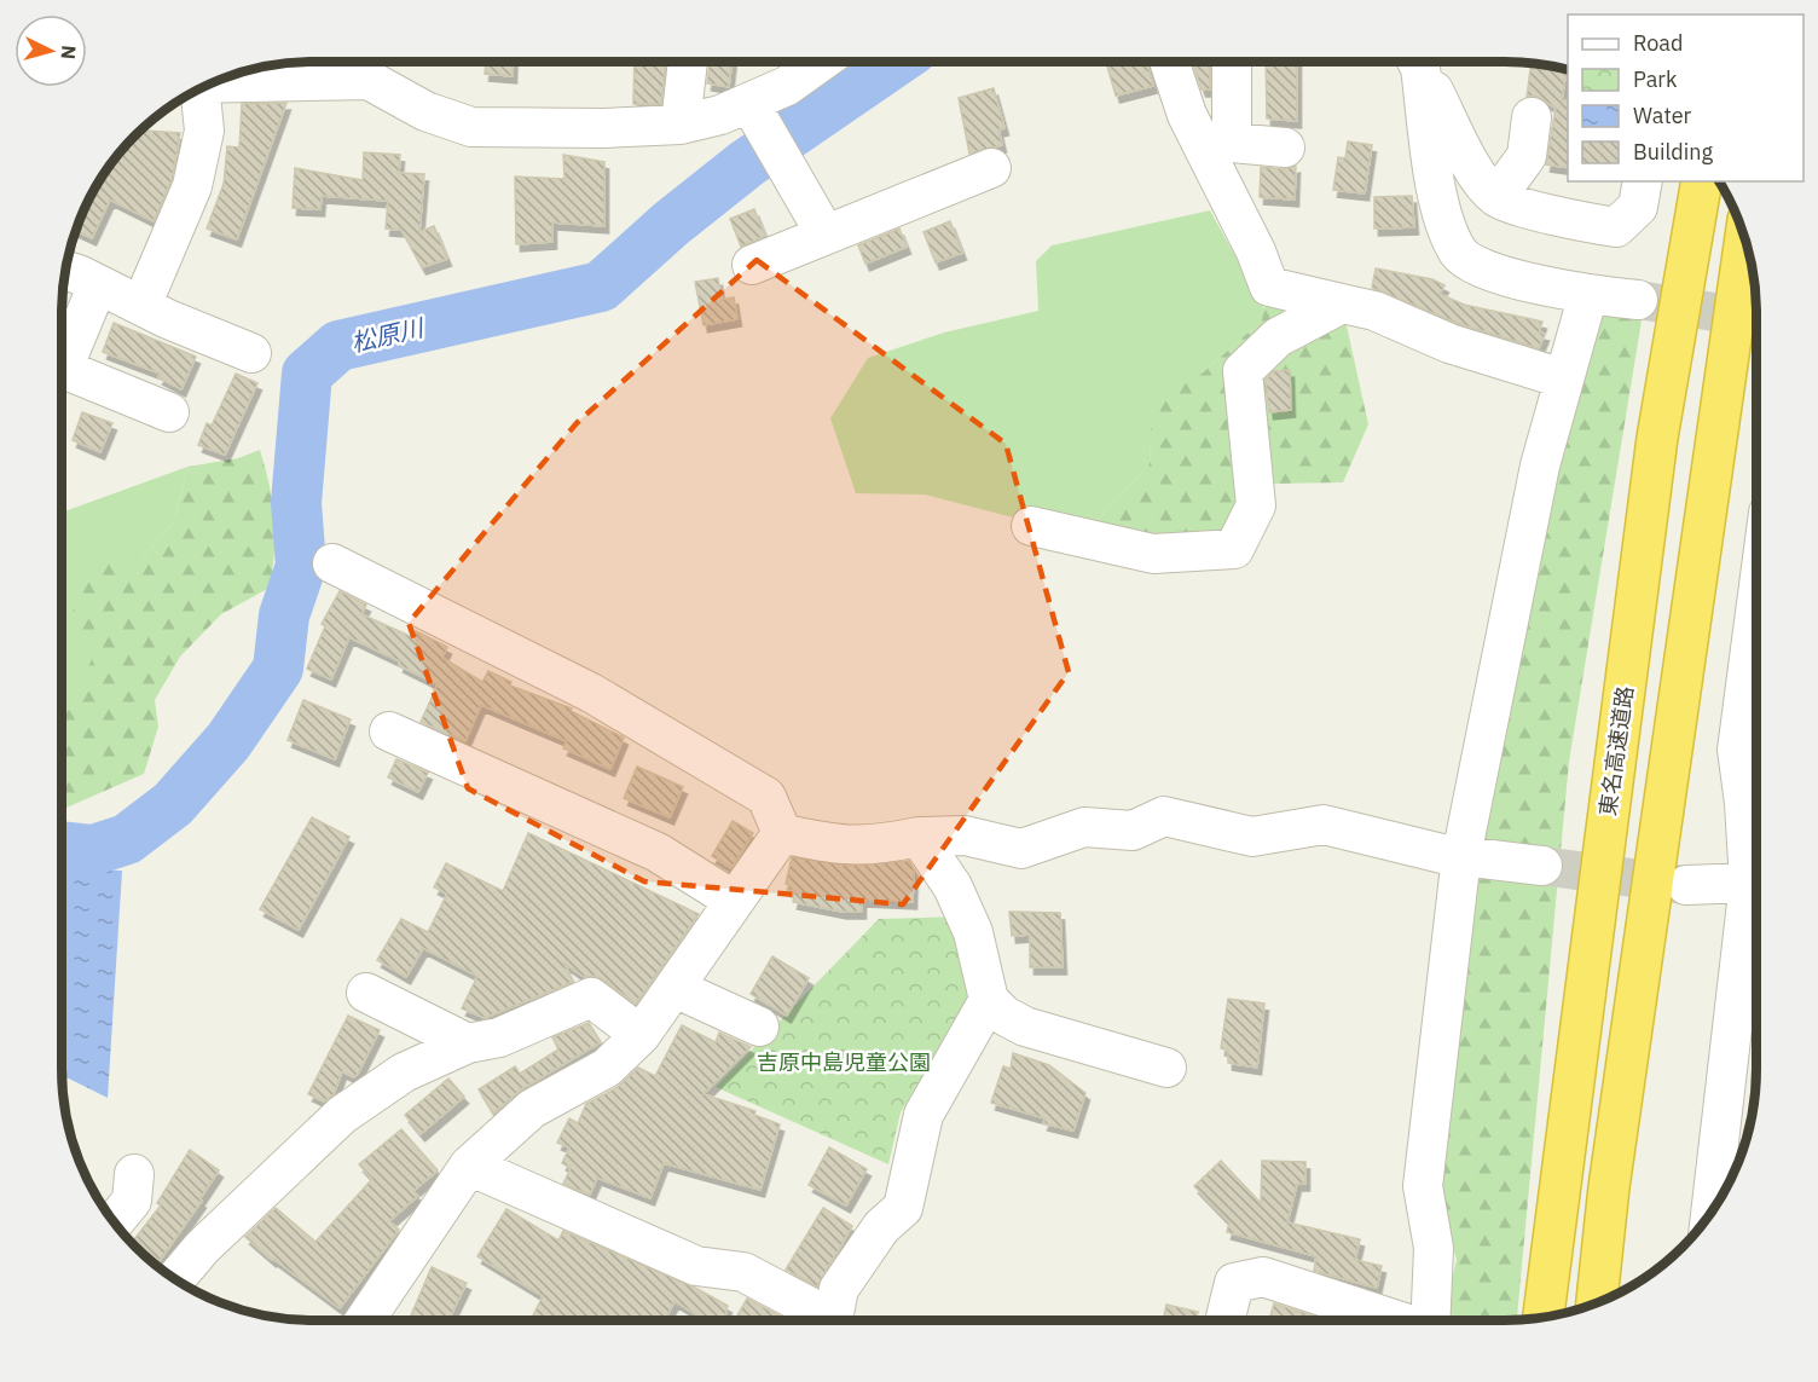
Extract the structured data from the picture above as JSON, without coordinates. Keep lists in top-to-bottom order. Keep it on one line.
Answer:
{"streets":{"highway":["東名高速道路"]},"water":["松原川"],"parks":["吉原中島児童公園"],"legend":["Road","Park","Water","Building"],"north":"right"}
